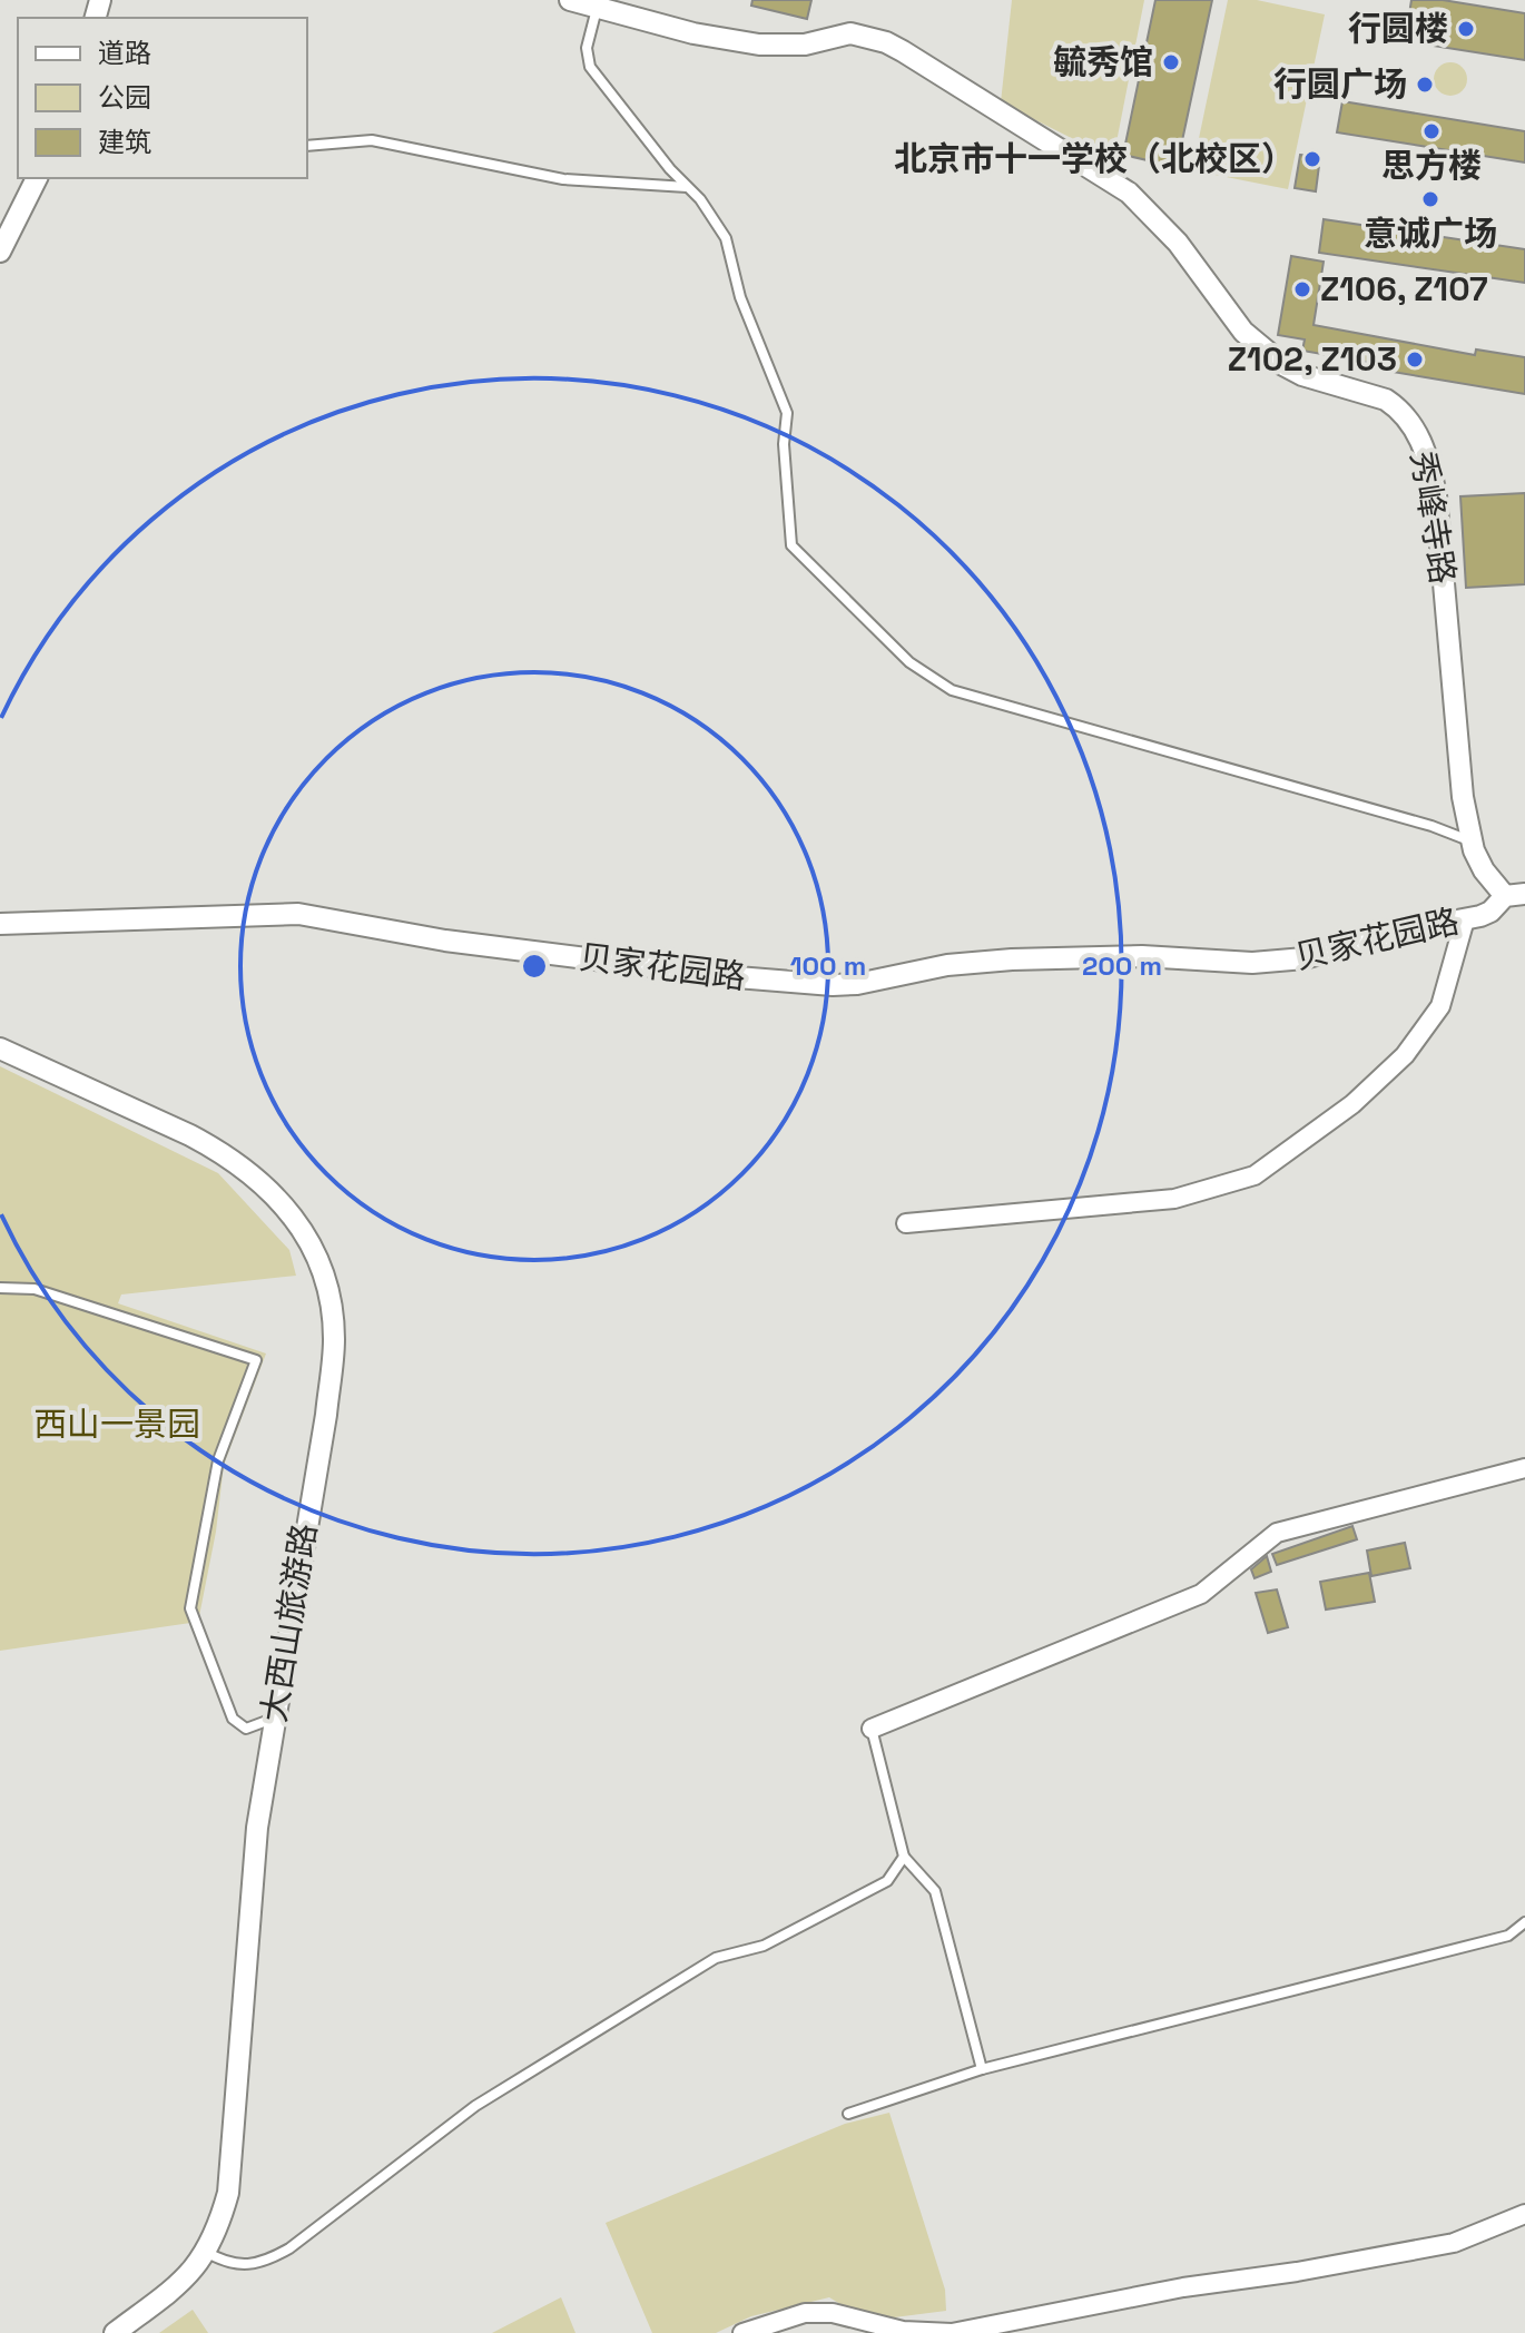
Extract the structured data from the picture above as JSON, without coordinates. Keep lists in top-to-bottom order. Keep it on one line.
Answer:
{"streets":{"street":["秀峰寺路","贝家花园路","大西山旅游路"]},"crossings":[["秀峰寺路","贝家花园路"]],"parks":["西山一景园"],"places":["行圆楼","毓秀馆","行圆广场","思方楼","北京市十一学校（北校区）","意诚广场","Z106, Z107","Z102, Z103"],"legend":["道路","公园","建筑"],"rings":["100 m","200 m"]}
